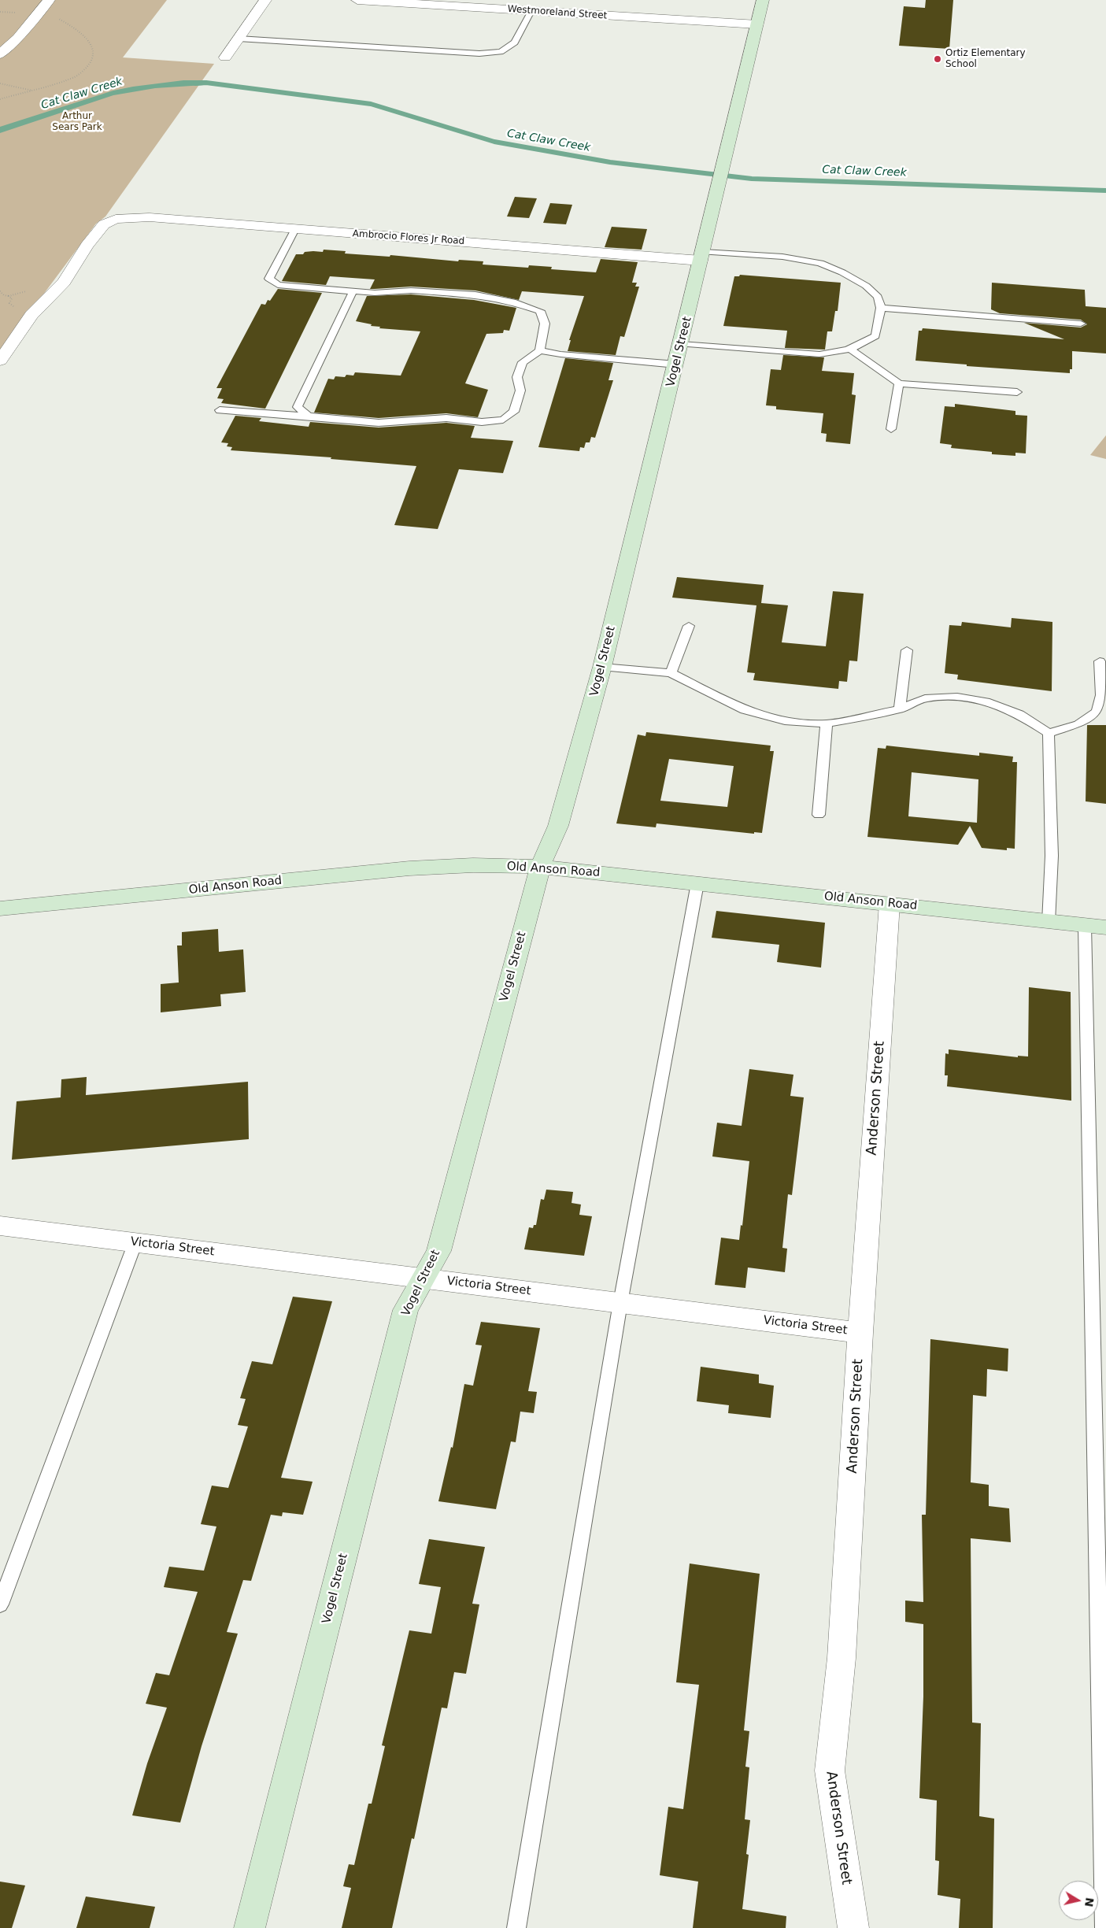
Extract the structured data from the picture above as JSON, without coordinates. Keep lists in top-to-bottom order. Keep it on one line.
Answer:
{"streets":{"street":["Westmoreland Street","Ambrocio Flores Jr Road","Vogel Street","Old Anson Road","Anderson Street","Victoria Street"]},"crossings":[["Westmoreland Street","Vogel Street"],["Ambrocio Flores Jr Road","Vogel Street"],["Vogel Street","Old Anson Road"],["Vogel Street","Victoria Street"],["Old Anson Road","Anderson Street"],["Anderson Street","Victoria Street"]],"water":["Cat Claw Creek"],"parks":["Arthur Sears Park"],"places":["Ortiz Elementary School"],"north":"right"}
